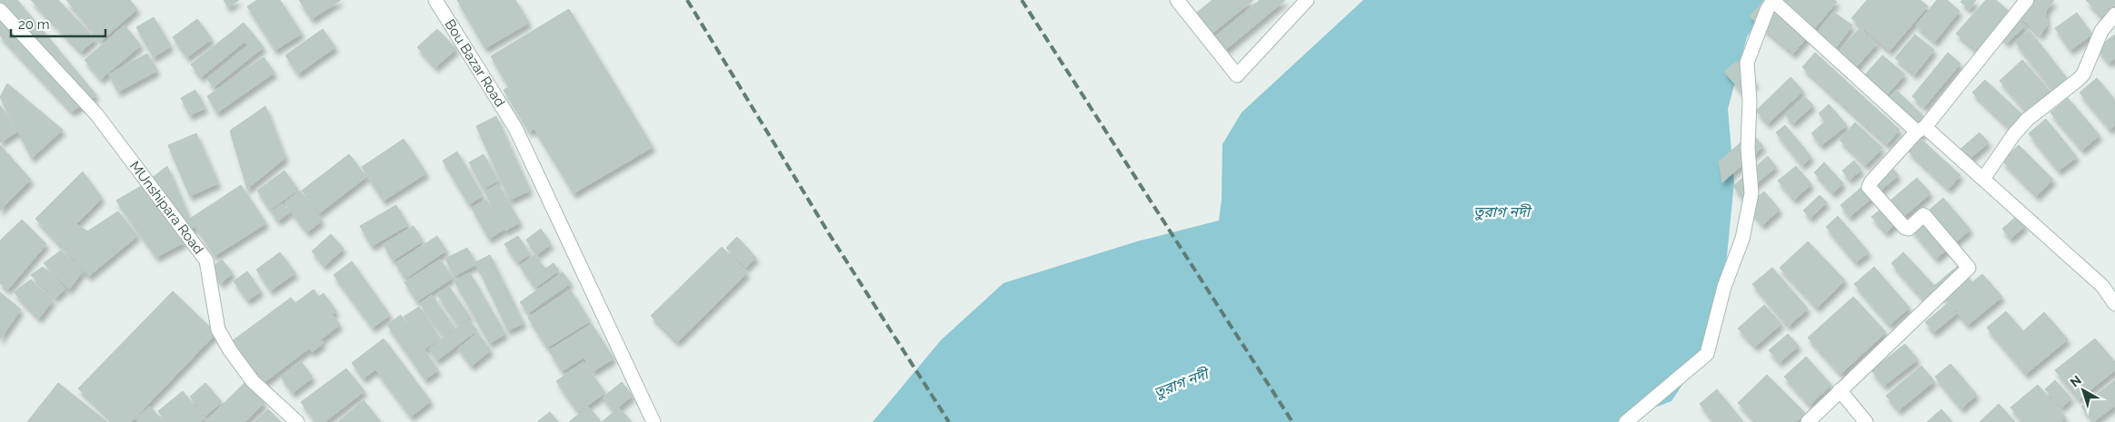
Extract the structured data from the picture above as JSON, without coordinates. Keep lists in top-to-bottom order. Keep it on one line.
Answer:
{"streets":{"street":["Bou Bazar Road","MUnshipara Road"]},"water":["তুরাগ নদী"],"scale_bar":"20 m","north":"top left"}
